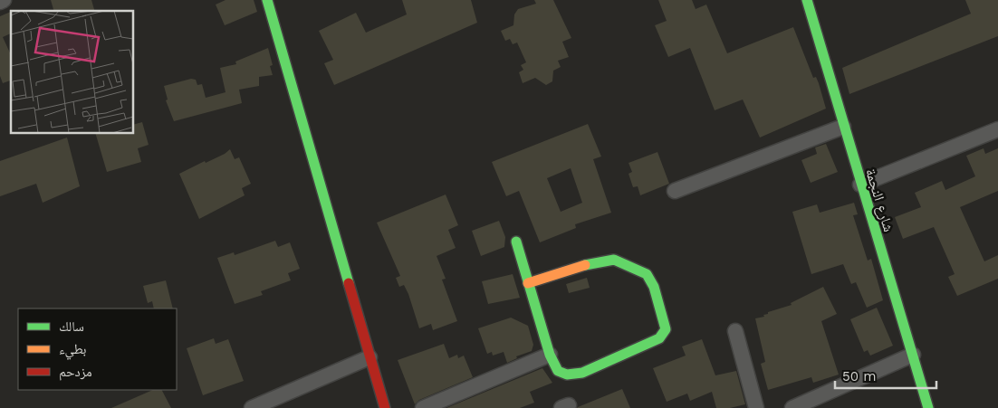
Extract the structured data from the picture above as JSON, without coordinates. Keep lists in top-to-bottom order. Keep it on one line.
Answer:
{"streets":{"street":["شارع النجمة"]},"legend":["سالك","بطيء","مزدحم"],"scale_bar":"50 m"}
